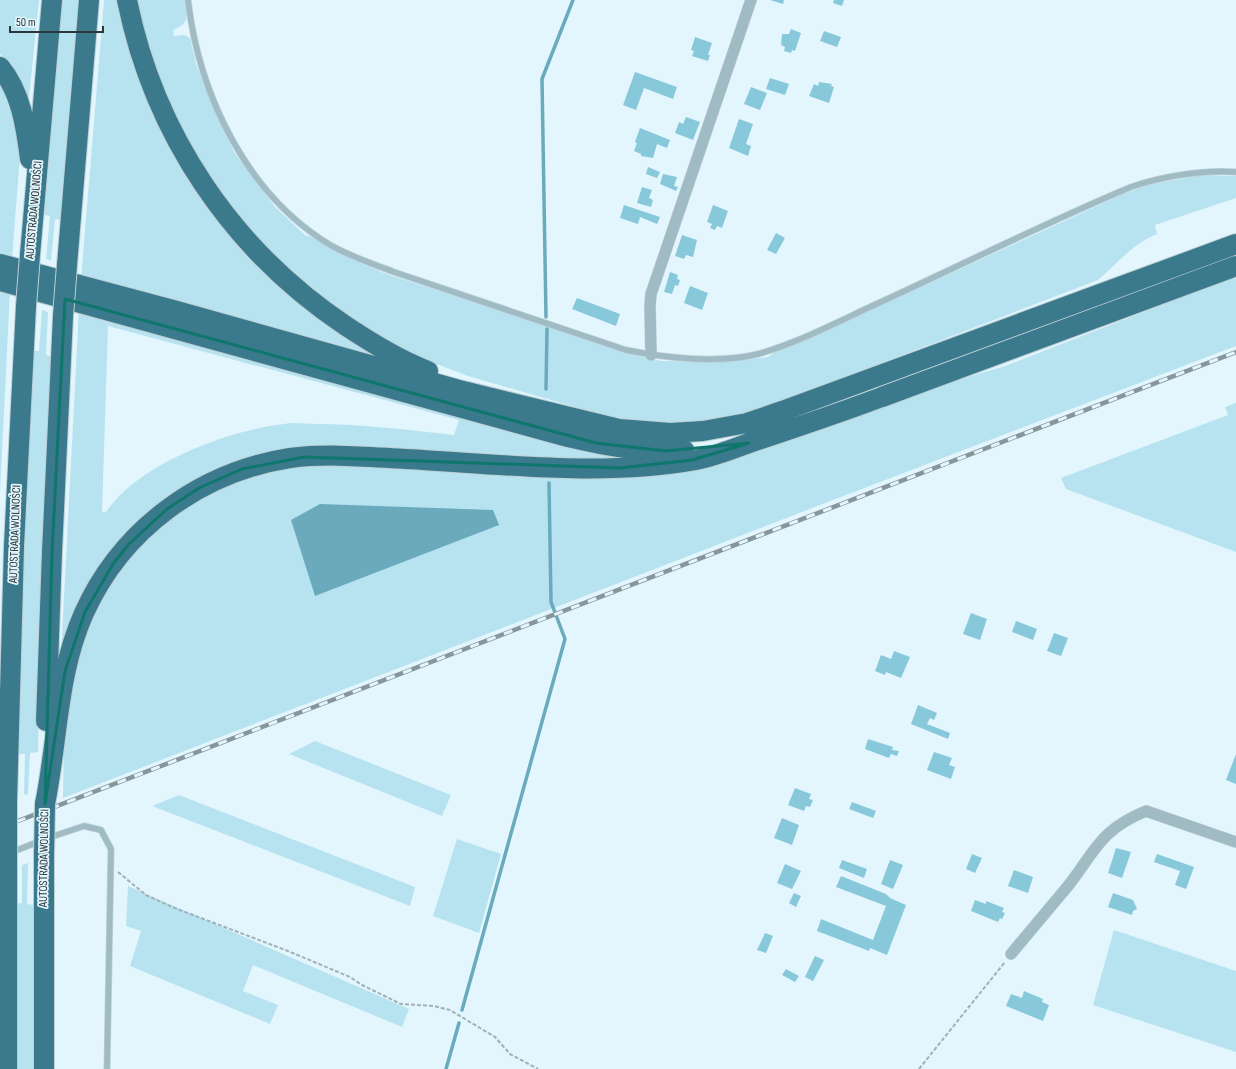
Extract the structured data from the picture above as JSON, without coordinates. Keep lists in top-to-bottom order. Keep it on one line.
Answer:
{"streets":{"highway":["AUTOSTRADA WOLNOŚCI"]},"scale_bar":"50 m"}
